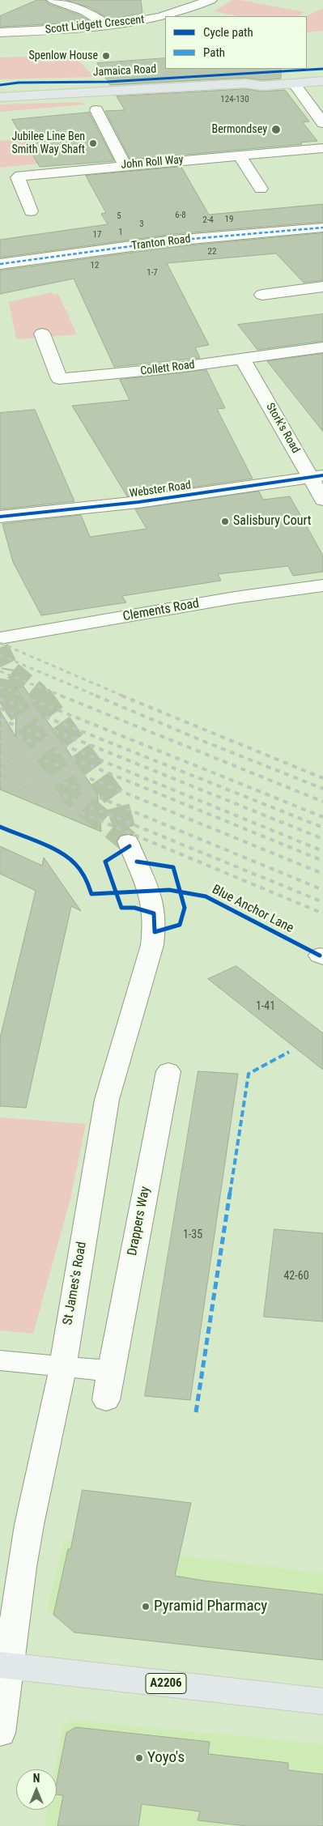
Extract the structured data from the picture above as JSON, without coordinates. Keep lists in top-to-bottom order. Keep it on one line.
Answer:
{"streets":{"main road":["Jamaica Road","A2206"],"street":["Scott Lidgett Crescent","John Roll Way","Tranton Road","Collett Road","Stork's Road","Webster Road","Clements Road","Drappers Way","St James's Road"],"cycle path":["Blue Anchor Lane"]},"crossings":[["Collett Road","Stork's Road"],["Stork's Road","Webster Road"],["St James's Road","A2206"]],"places":["Spenlow House","Bermondsey","Jubilee Line Ben Smith Way Shaft","Salisbury Court","Pyramid Pharmacy","Yoyo's"],"house_numbers":["124-130","6-8","5","19","2-4","3","1","17","22","12","1-7","1-41","1-35","42-60"],"legend":["Cycle path","Path"],"north":"top"}
